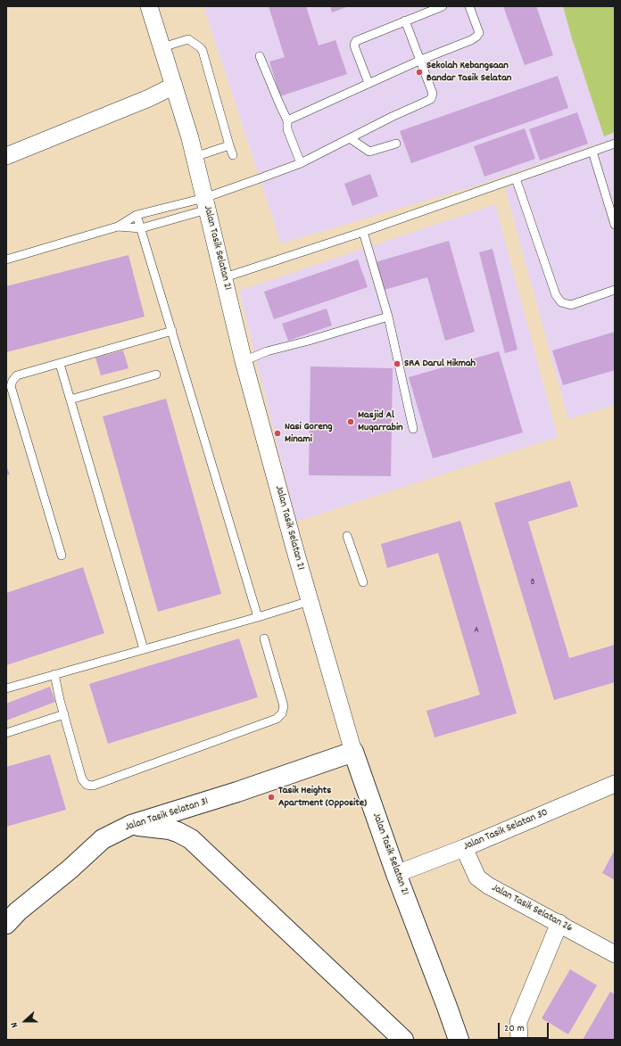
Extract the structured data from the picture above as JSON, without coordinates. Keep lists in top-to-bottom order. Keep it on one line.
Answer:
{"streets":{"street":["Jalan Tasik Selatan 21","Jalan Tasik Selatan 31","Jalan Tasik Selatan 30","Jalan Tasik Selatan 26"]},"crossings":[["Jalan Tasik Selatan 21","Jalan Tasik Selatan 31"],["Jalan Tasik Selatan 21","Jalan Tasik Selatan 30"],["Jalan Tasik Selatan 30","Jalan Tasik Selatan 26"]],"places":["Sekolah Kebangsaan Bandar Tasik Selatan","SRA Darul Hikmah","Masjid Al Muqarrabin","Nasi Goreng Minami","Tasik Heights Apartment (Opposite)"],"house_numbers":["B","A"],"scale_bar":"20 m","north":"left"}
